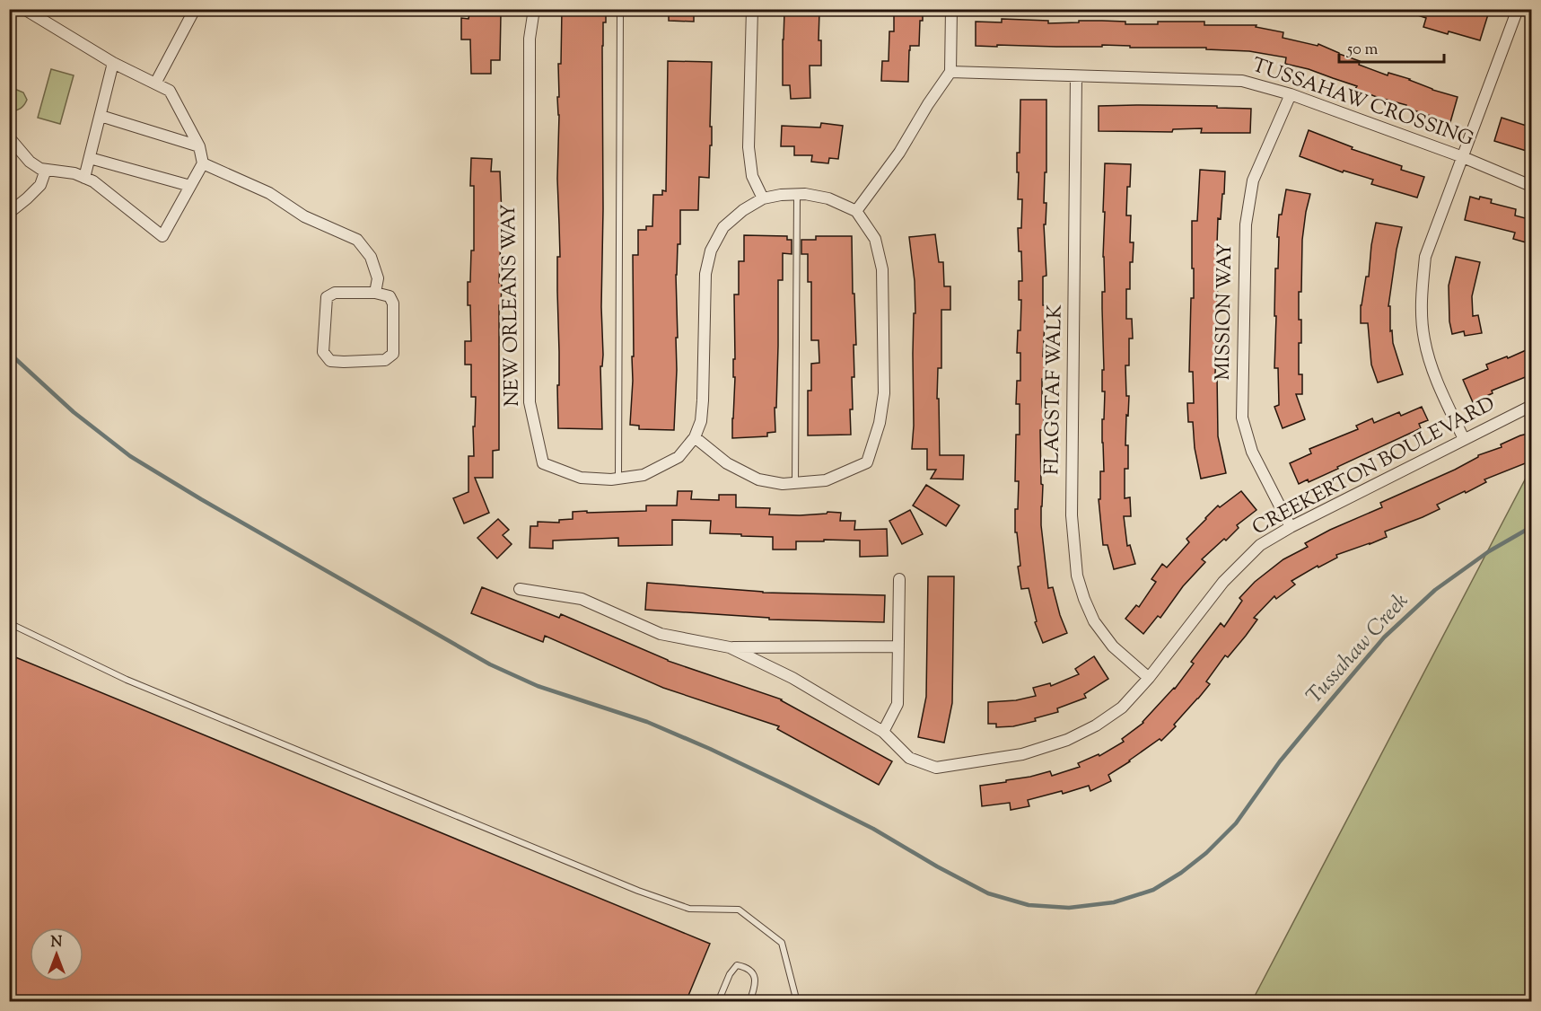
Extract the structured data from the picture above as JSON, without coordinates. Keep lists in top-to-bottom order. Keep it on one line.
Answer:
{"streets":{"street":["TUSSAHAW CROSSING","NEW ORLEANS WAY","MISSION WAY","FLAGSTAF WALK","CREEKERTON BOULEVARD"]},"crossings":[["TUSSAHAW CROSSING","MISSION WAY"],["TUSSAHAW CROSSING","FLAGSTAF WALK"],["MISSION WAY","CREEKERTON BOULEVARD"],["FLAGSTAF WALK","CREEKERTON BOULEVARD"]],"water":["Tussahaw Creek"],"scale_bar":"50 m","north":"top"}
